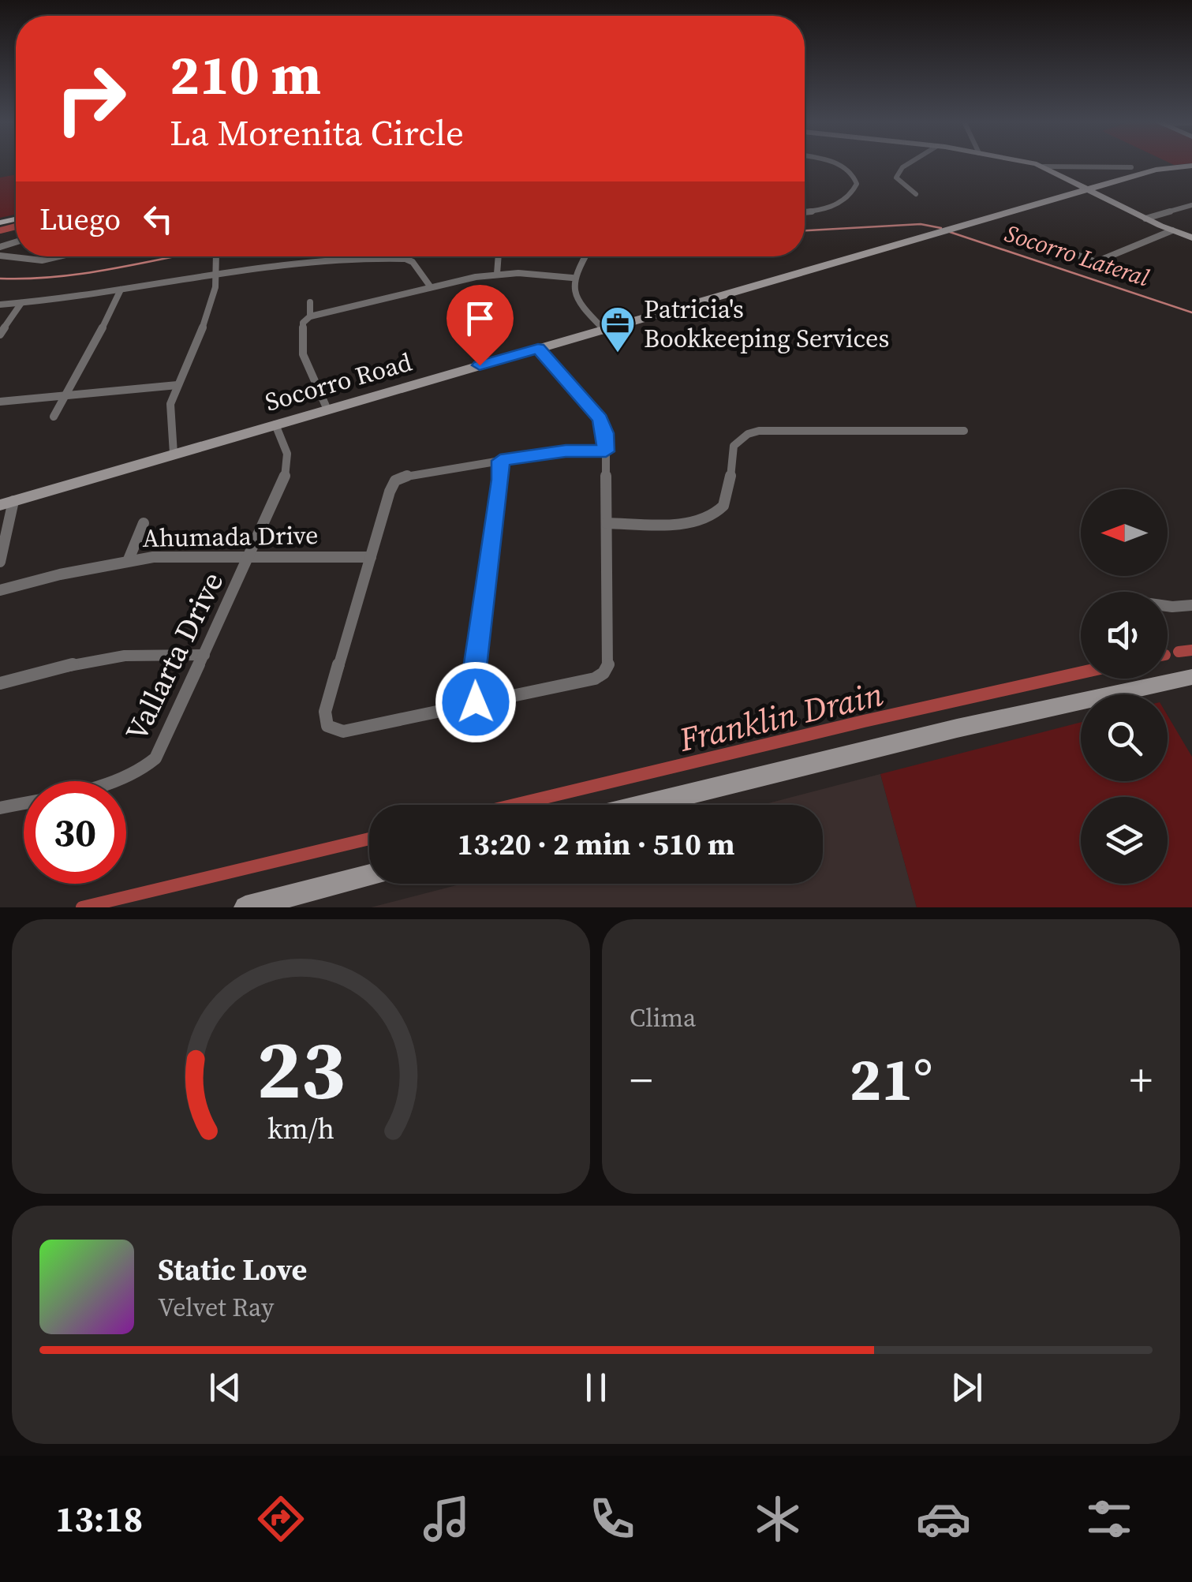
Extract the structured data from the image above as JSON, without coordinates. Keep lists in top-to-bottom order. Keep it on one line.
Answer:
{"streets":{"main road":["Socorro Road"],"street":["Ahumada Drive","Vallarta Drive"]},"crossings":[["Socorro Road","Vallarta Drive"],["Ahumada Drive","Vallarta Drive"]],"water":["Socorro Lateral","Franklin Drain"],"places":{"office":["Patricia's Bookkeeping Services"]},"north":"left","page":{"turn":["210 m","La Morenita Circle"],"then":"Luego","limit":"30","trip":"13:20 · 2 min · 510 m","tile":"Clima","heat":["−","21°","+"],"song":["Static Love","Velvet Ray"],"tabs":"13:18","gauge":["23","km/h"]}}
